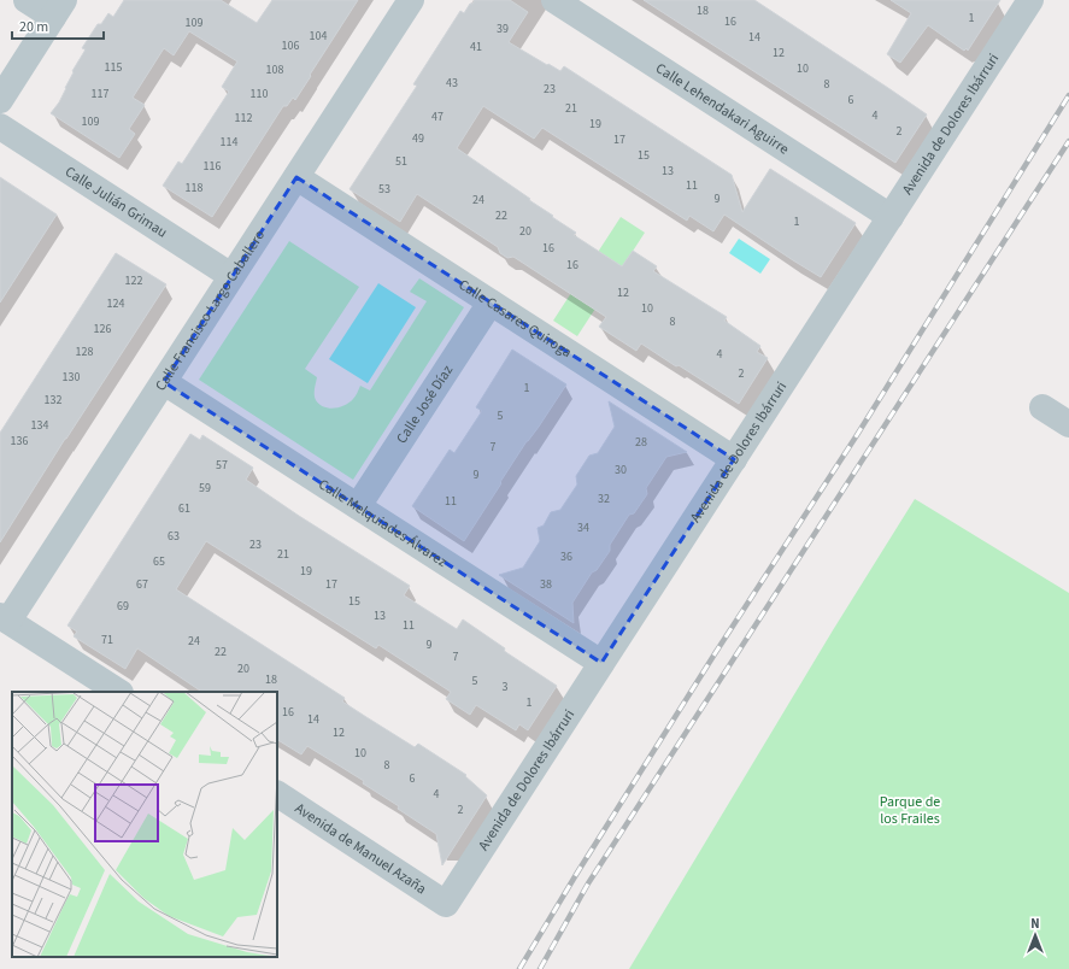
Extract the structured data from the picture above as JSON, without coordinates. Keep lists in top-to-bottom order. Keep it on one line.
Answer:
{"streets":{"street":["Calle Lehendakari Aguirre","Avenida de Dolores Ibárruri","Calle Julián Grimau","Calle Francisco Largo Caballero","Calle Casares Quiroga","Calle José Díaz","Calle Melquiades Álvarez","Avenida de Manuel Azaña"]},"crossings":[["Calle Lehendakari Aguirre","Avenida de Dolores Ibárruri"],["Avenida de Dolores Ibárruri","Calle Casares Quiroga"],["Avenida de Dolores Ibárruri","Calle Melquiades Álvarez"],["Avenida de Dolores Ibárruri","Avenida de Manuel Azaña"],["Calle Julián Grimau","Calle Francisco Largo Caballero"],["Calle Francisco Largo Caballero","Calle Casares Quiroga"],["Calle Francisco Largo Caballero","Calle Melquiades Álvarez"],["Calle Casares Quiroga","Calle José Díaz"],["Calle José Díaz","Calle Melquiades Álvarez"]],"parks":["Parque de los Frailes"],"house_numbers":["18","1","16","109","39","104","14","106","41","12","115","10","108","43","8","23","117","110","6","21","4","47","112","109","19","2","49","17","114","15","51","116","13","11","118","53","9","24","22","1","20","16","16","122","12","124","10","8","126","128","4","2","130","1","132","5","134","136","28","7","57","30","9","59","32","11","61","34","63","23","21","36","65","19","67","17","38","15","69","13","11","71","24","9","22","7","20","18","5","3","1","16","14","12","10","8","6","4","2"],"scale_bar":"20 m","north":"top"}
